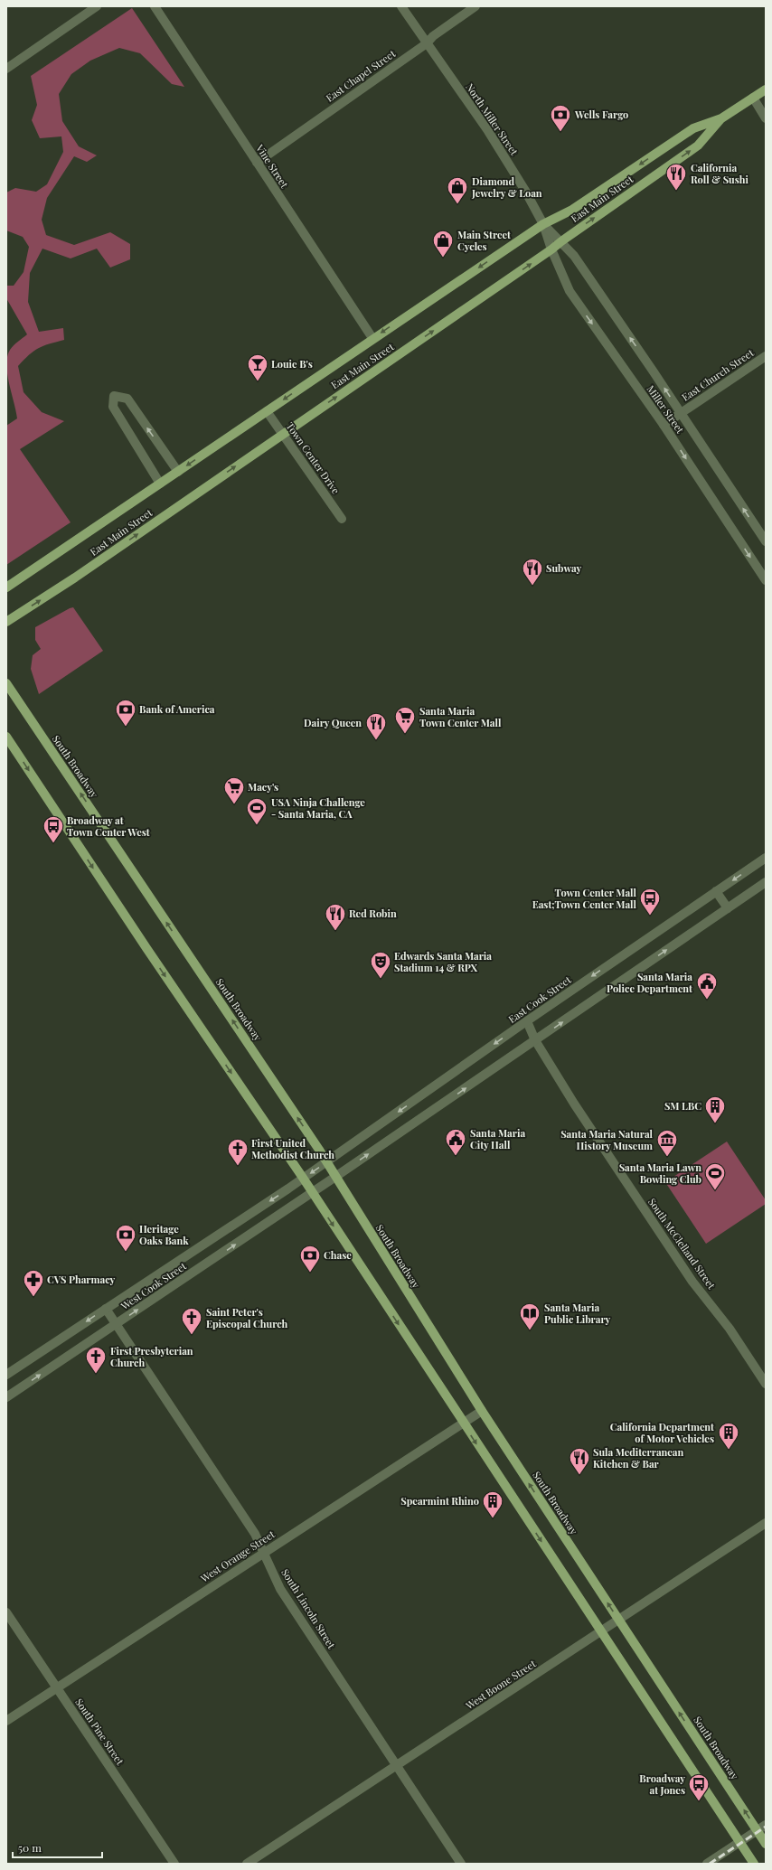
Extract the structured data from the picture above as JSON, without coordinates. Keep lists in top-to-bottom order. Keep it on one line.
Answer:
{"streets":{"main road":["East Main Street","South Broadway"],"street":["East Chapel Street","North Miller Street","Vine Street","East Church Street","Miller Street","Town Center Drive","East Cook Street","South McClelland Street","West Cook Street","West Orange Street","South Lincoln Street","West Boone Street","South Pine Street"]},"crossings":[["East Chapel Street","North Miller Street"],["East Chapel Street","Vine Street"],["North Miller Street","East Main Street"],["North Miller Street","Miller Street"],["Vine Street","East Main Street"],["East Main Street","Miller Street"],["East Main Street","Town Center Drive"],["East Church Street","Miller Street"],["South Broadway","East Cook Street"],["South Broadway","West Cook Street"],["South Broadway","West Orange Street"],["South Broadway","West Boone Street"],["East Cook Street","South McClelland Street"],["East Cook Street","West Cook Street"],["West Cook Street","South Lincoln Street"],["West Orange Street","South Lincoln Street"],["West Orange Street","South Pine Street"],["South Lincoln Street","West Boone Street"]],"places":{"bank":["Wells Fargo","Bank of America","Heritage Oaks Bank","Chase"],"restaurant":["California Roll & Sushi","Subway","Dairy Queen","Red Robin","Sula Mediterranean Kitchen & Bar"],"shop":["Diamond Jewelry & Loan","Main Street Cycles"],"bar":["Louie B's"],"supermarket":["Santa Maria Town Center Mall","Macy's"],"sports":["USA Ninja Challenge - Santa Maria, CA","Santa Maria Lawn Bowling Club"],"bus stop":["Broadway at Town Center West","Town Center Mall East;Town Center Mall","Broadway at Jones"],"theatre":["Edwards Santa Maria Stadium 14 & RPX"],"public building":["Santa Maria Police Department","Santa Maria City Hall"],"building":["SM LBC","California Department of Motor Vehicles","Spearmint Rhino"],"museum":["Santa Maria Natural History Museum"],"church":["First United Methodist Church","Saint Peter's Episcopal Church","First Presbyterian Church"],"pharmacy":["CVS Pharmacy"],"library":["Santa Maria Public Library"]},"scale_bar":"50 m"}
